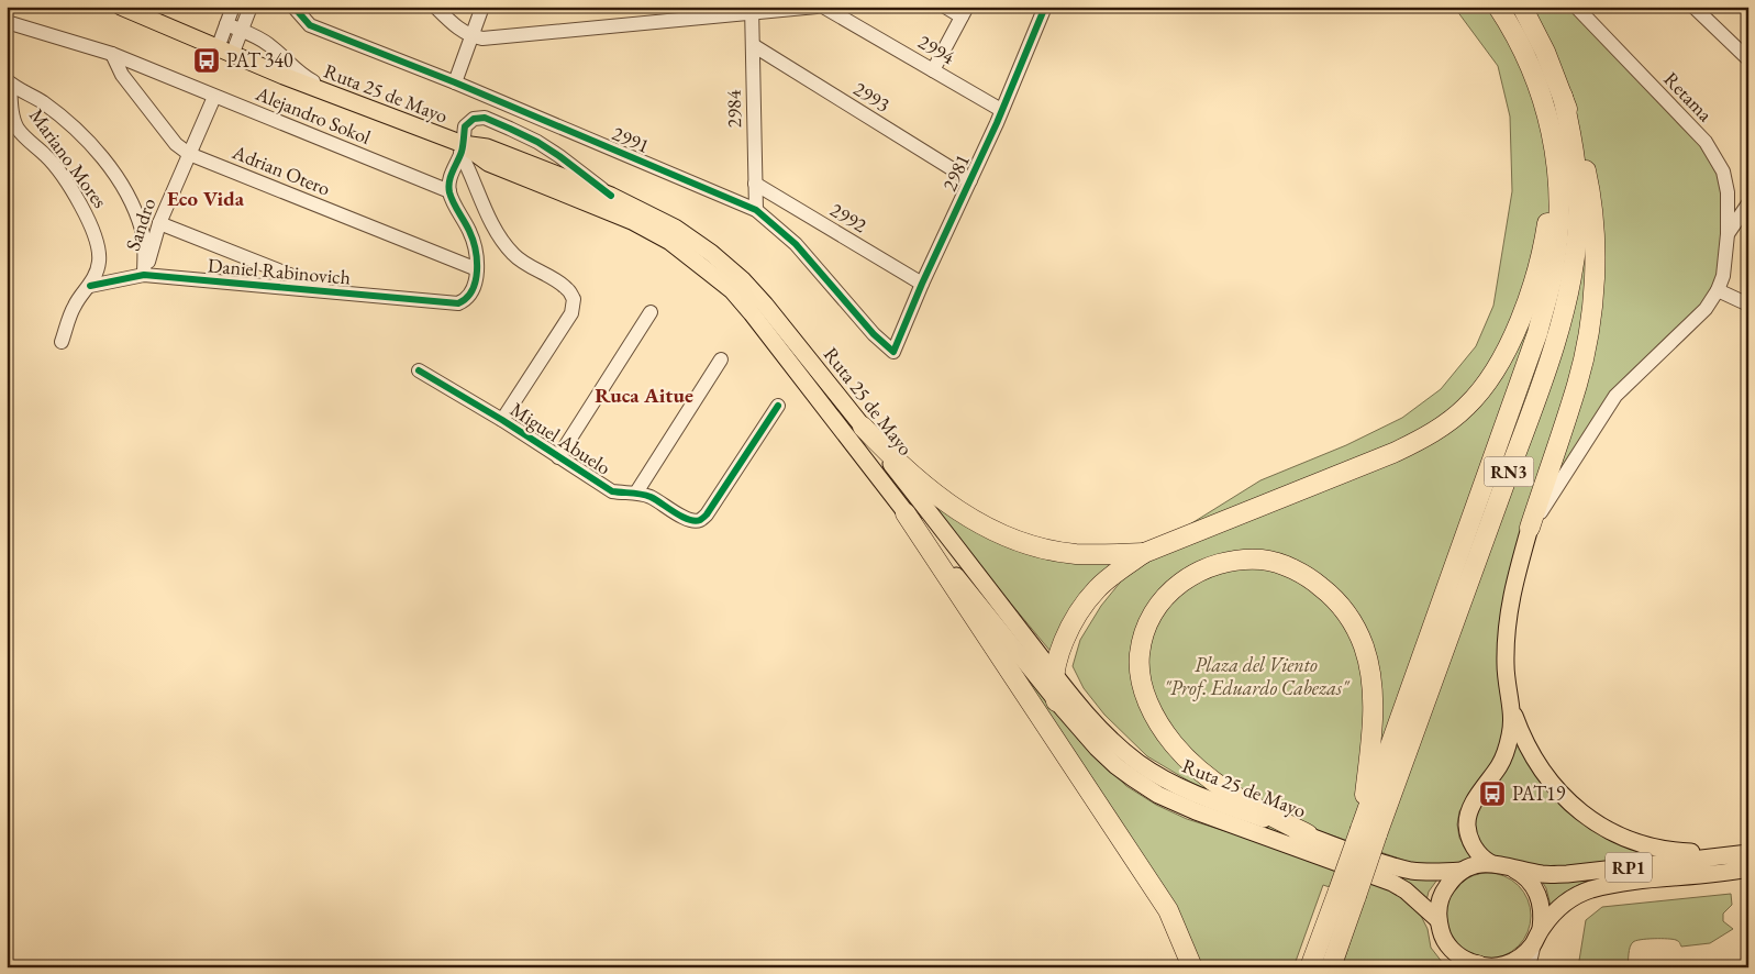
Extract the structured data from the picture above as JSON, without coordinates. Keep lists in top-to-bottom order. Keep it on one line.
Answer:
{"streets":{"highway":["RN3"],"main road":["Ruta 25 de Mayo","RP1"],"street":["2994","2993","Retama","2984","Alejandro Sokol","2991","Mariano Mores","Adrian Otero","2981","2992","Sandro","Daniel Rabinovich","Miguel Abuelo"]},"crossings":[["2994","2981"],["Ruta 25 de Mayo","RP1"],["2993","2984"],["2993","2981"],["2984","2991"],["2984","2992"],["Alejandro Sokol","Adrian Otero"],["Alejandro Sokol","Sandro"],["2991","2981"],["Mariano Mores","Daniel Rabinovich"],["Adrian Otero","Sandro"],["Adrian Otero","Daniel Rabinovich"],["2981","2992"],["Sandro","Daniel Rabinovich"]],"districts":["Eco Vida","Ruca Aitue"],"parks":["Plaza del Viento \"Prof. Eduardo Cabezas\""],"places":{"bus stop":["PAT 340","PAT19"]}}
